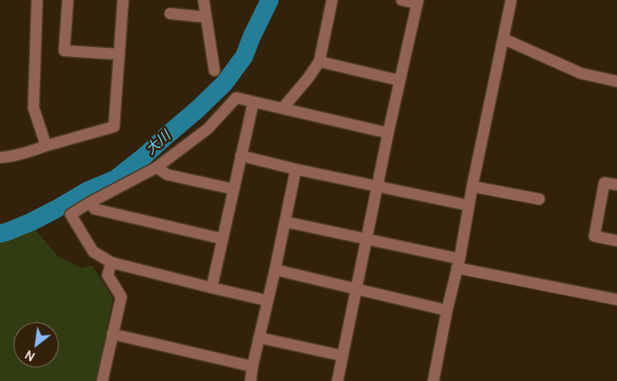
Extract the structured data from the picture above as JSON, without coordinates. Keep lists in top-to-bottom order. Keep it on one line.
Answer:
{"water":["大川"],"north":"bottom left"}
